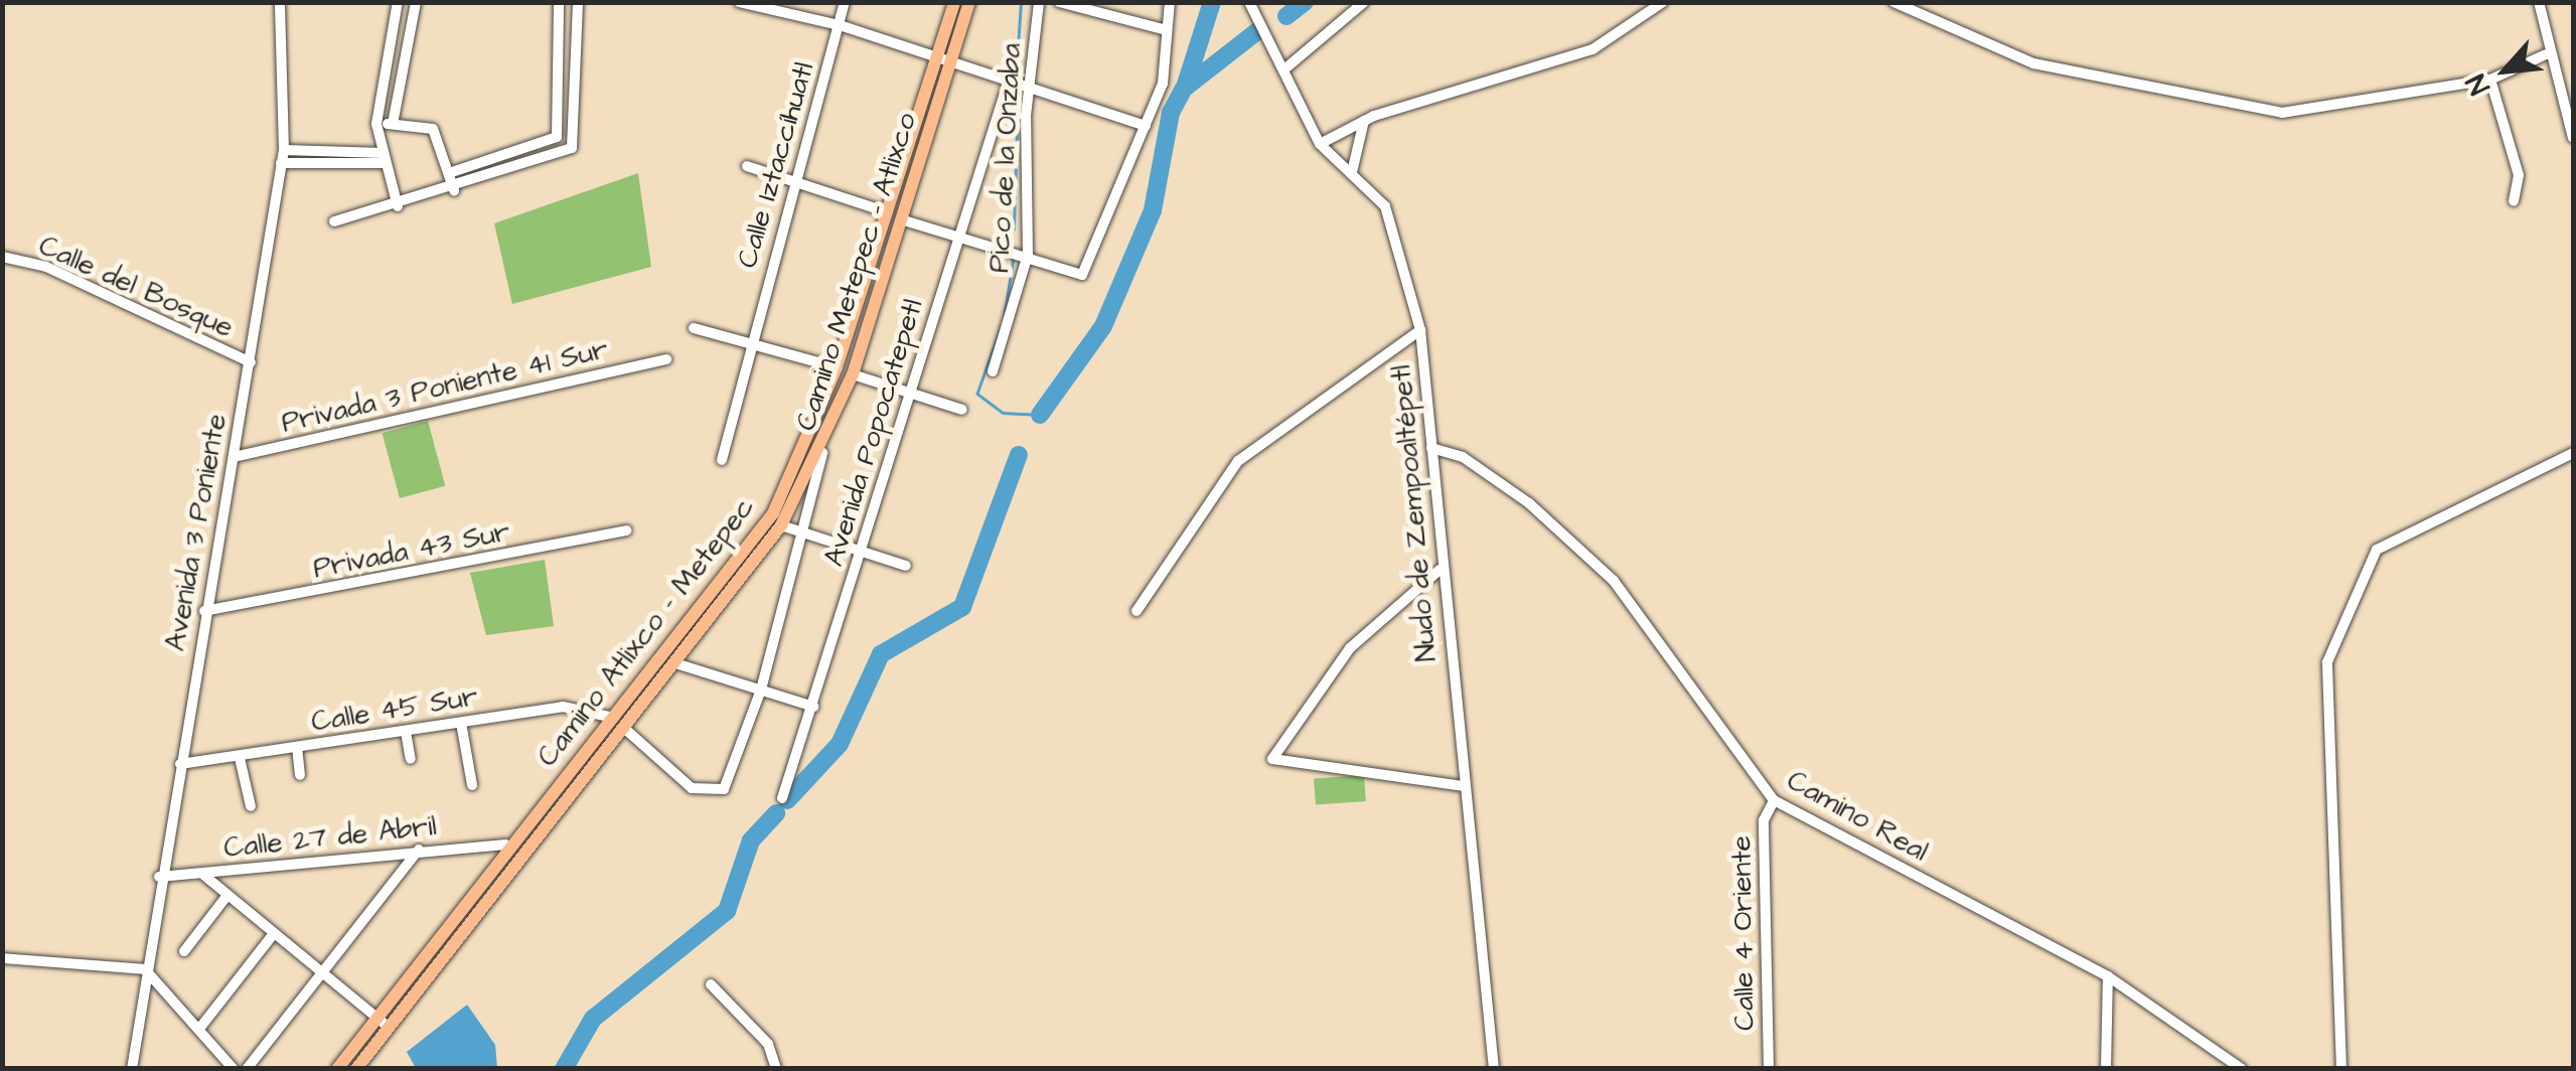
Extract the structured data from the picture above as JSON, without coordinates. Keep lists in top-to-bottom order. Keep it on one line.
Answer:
{"streets":{"main road":["Camino Metepec - Atlixco","Camino Atlixco - Metepec"],"street":["Pico de la Onzaba","Calle Iztaccíhuatl","Calle del Bosque","Privada 3 Poniente 41 Sur","Avenida Popocatepetl","Nudo de Zempoaltépetl","Avenida 3 Poniente","Privada 43 Sur","Calle 45 Sur","Camino Real","Calle 27 de Abril","Calle 4 Oriente"]},"crossings":[["Calle del Bosque","Avenida 3 Poniente"],["Privada 3 Poniente 41 Sur","Avenida 3 Poniente"],["Nudo de Zempoaltépetl","Camino Real"],["Avenida 3 Poniente","Privada 43 Sur"],["Avenida 3 Poniente","Calle 45 Sur"],["Avenida 3 Poniente","Calle 27 de Abril"],["Camino Atlixco - Metepec","Calle 45 Sur"],["Camino Atlixco - Metepec","Calle 27 de Abril"],["Camino Real","Calle 4 Oriente"]],"north":"bottom left"}
